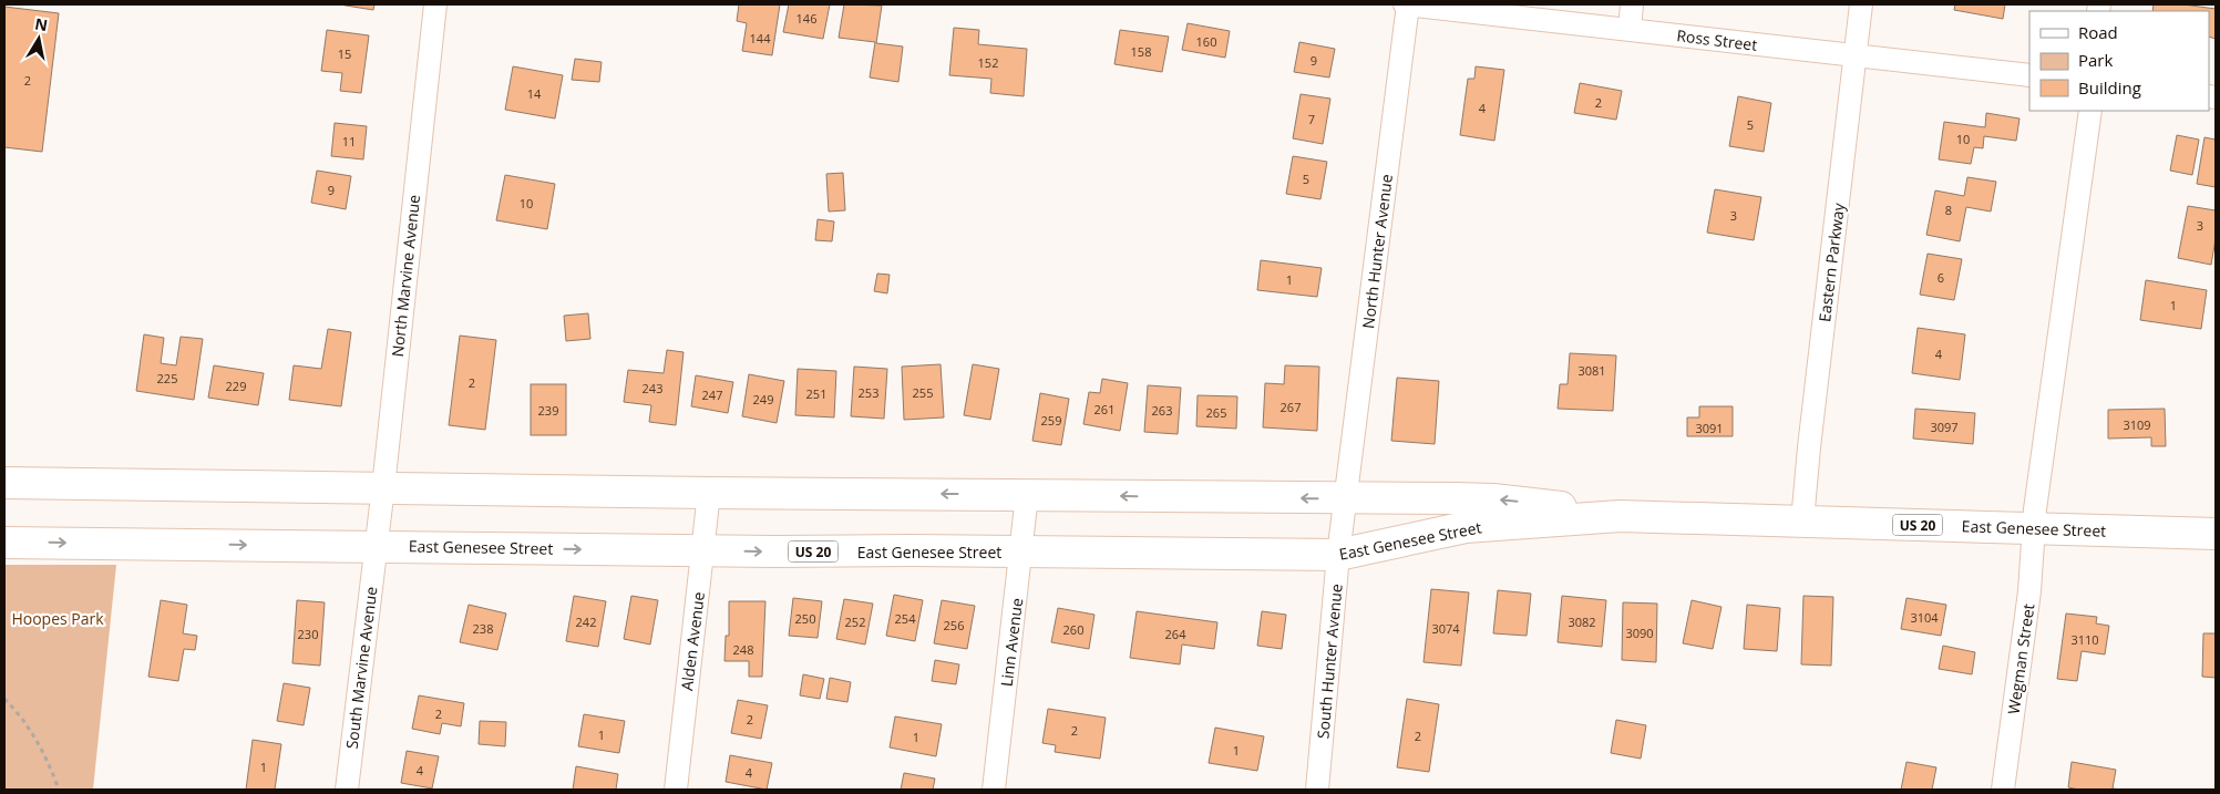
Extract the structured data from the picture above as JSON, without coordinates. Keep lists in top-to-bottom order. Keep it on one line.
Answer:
{"streets":{"highway":["US 20","East Genesee Street"],"street":["Ross Street","North Hunter Avenue","Eastern Parkway","North Marvine Avenue","Alden Avenue","Linn Avenue","Wegman Street","South Hunter Avenue","South Marvine Avenue"]},"crossings":[["Ross Street","North Hunter Avenue"],["Ross Street","Eastern Parkway"],["North Hunter Avenue","East Genesee Street"],["North Hunter Avenue","South Hunter Avenue"],["Eastern Parkway","East Genesee Street"],["North Marvine Avenue","East Genesee Street"],["North Marvine Avenue","South Marvine Avenue"],["East Genesee Street","Alden Avenue"],["East Genesee Street","Linn Avenue"],["East Genesee Street","Wegman Street"],["East Genesee Street","South Hunter Avenue"],["East Genesee Street","South Marvine Avenue"]],"parks":["Hoopes Park"],"house_numbers":["146","144","160","158","15","9","152","2","14","2","4","7","5","10","11","5","9","10","8","3","3","6","1","1","4","3081","225","2","229","243","253","255","251","247","249","267","261","239","263","265","259","3109","3097","3091","3104","250","254","242","252","3082","256","238","3074","260","3090","230","264","3110","248","2","2","2","1","2","1","1","1","4","4"],"legend":["Road","Park","Building"],"north":"top"}
